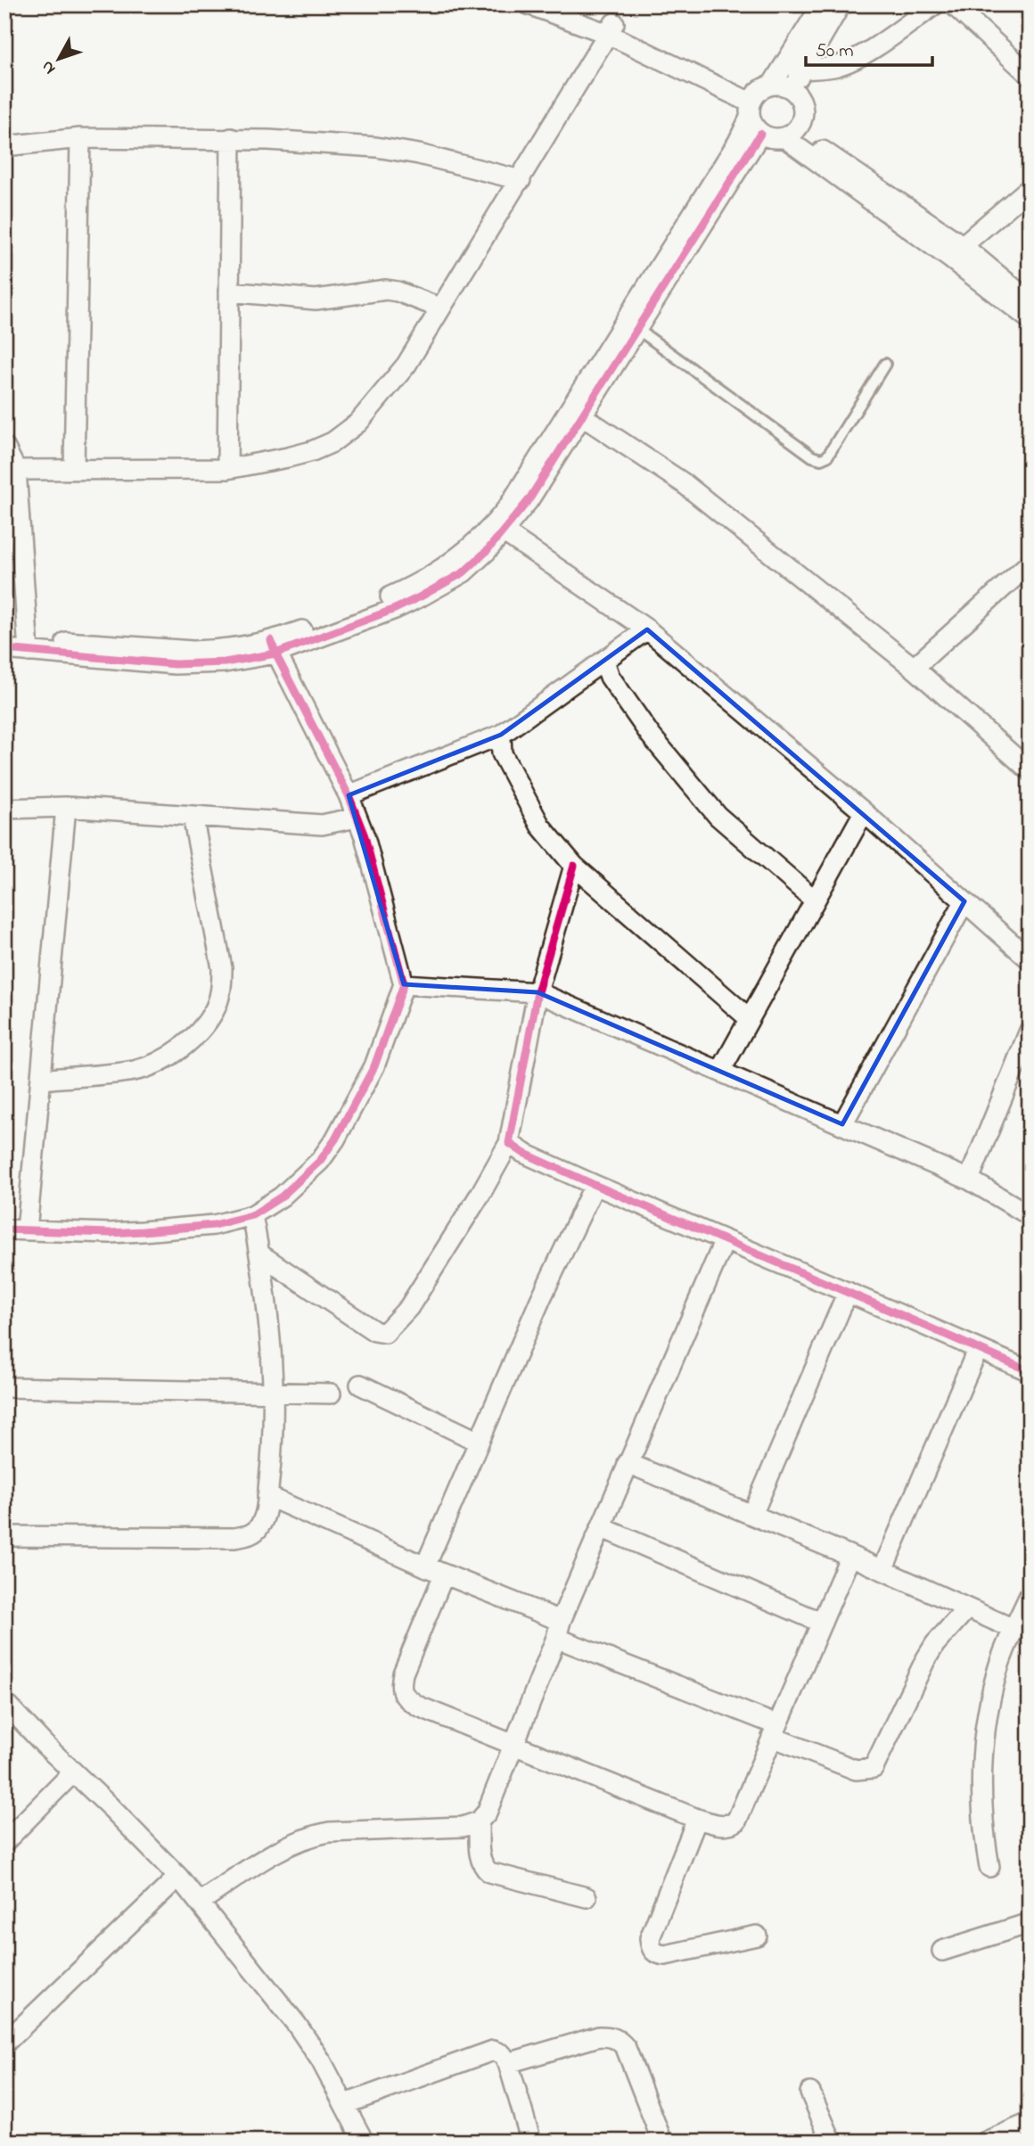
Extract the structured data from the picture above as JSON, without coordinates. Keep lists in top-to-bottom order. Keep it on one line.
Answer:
{"scale_bar":"50 m","north":"bottom left"}
